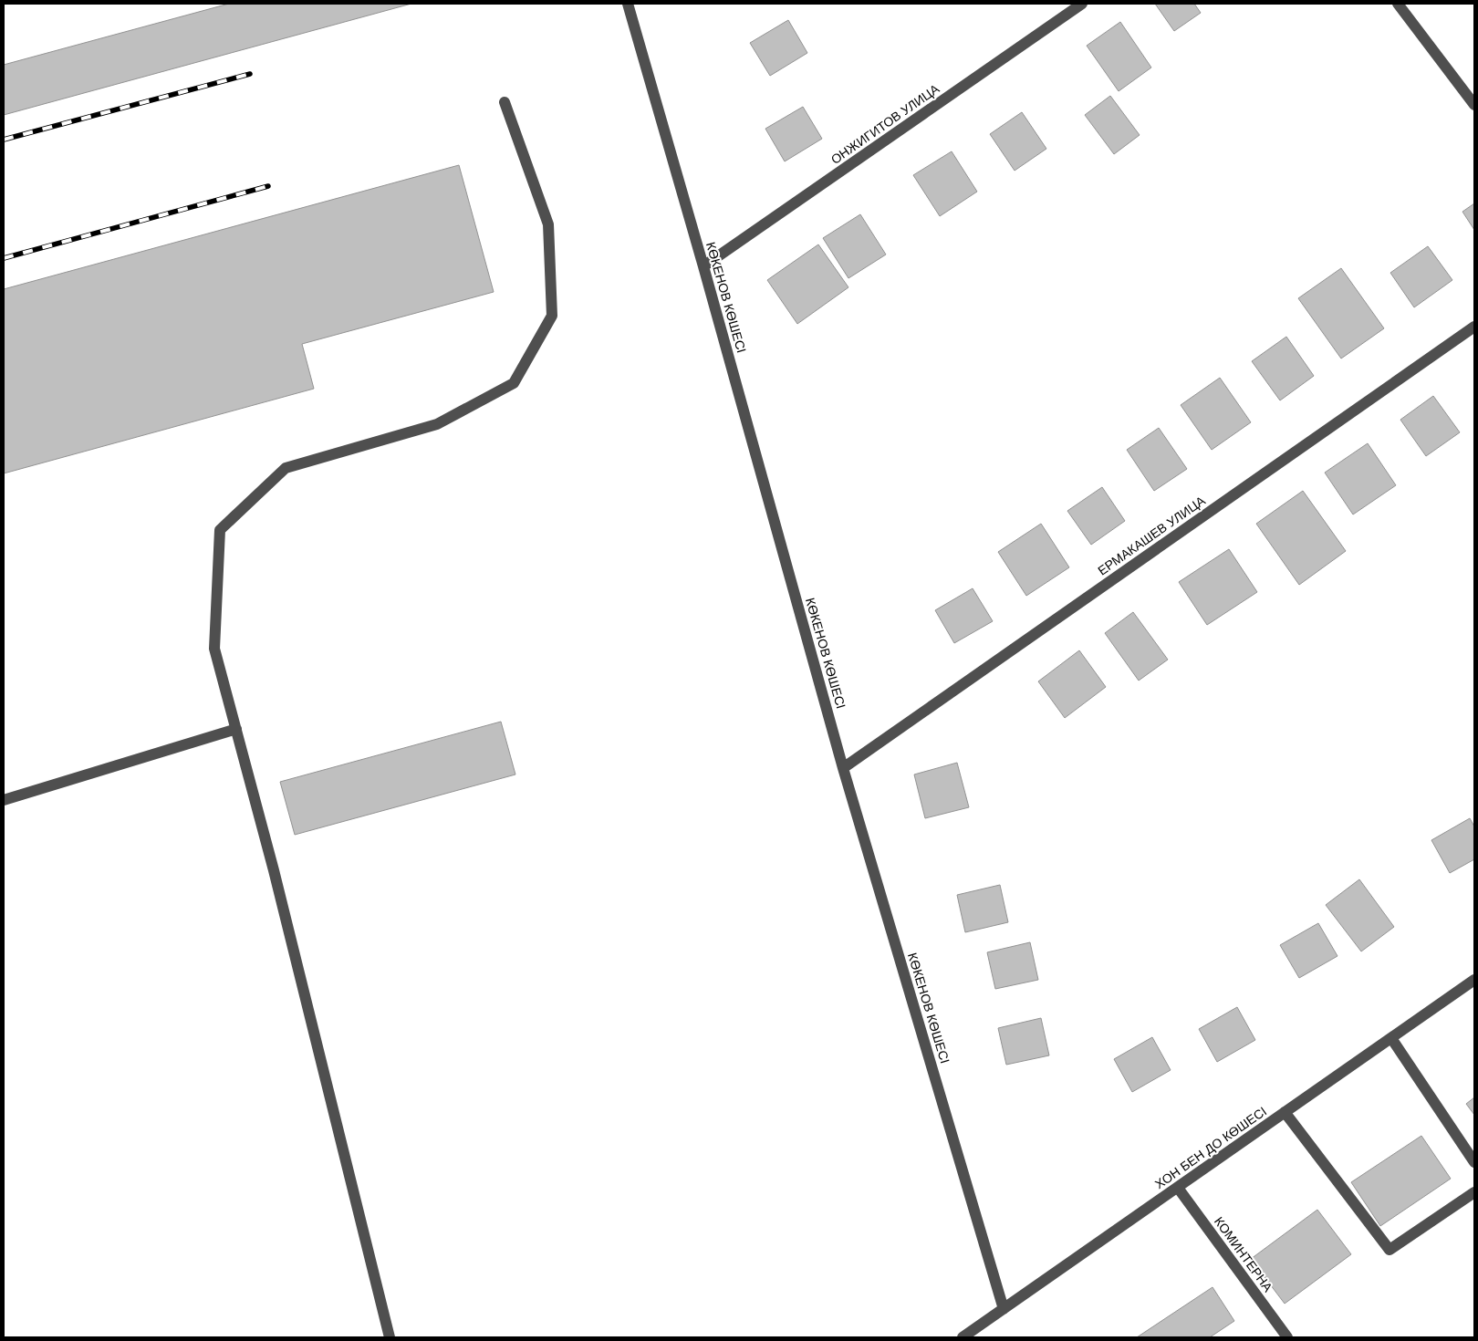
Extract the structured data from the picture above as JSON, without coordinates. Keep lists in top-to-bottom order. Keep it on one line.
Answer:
{"streets":{"street":["ОНЖИГИТОВ УЛИЦА","КӨКЕНОВ КӨШЕСІ","ЕРМАКАШЕВ УЛИЦА","ХОН БЕН ДО КӨШЕСІ","КОМИНТЕРНА"]},"crossings":[["ОНЖИГИТОВ УЛИЦА","КӨКЕНОВ КӨШЕСІ"],["КӨКЕНОВ КӨШЕСІ","ЕРМАКАШЕВ УЛИЦА"],["КӨКЕНОВ КӨШЕСІ","ХОН БЕН ДО КӨШЕСІ"],["ХОН БЕН ДО КӨШЕСІ","КОМИНТЕРНА"]]}
